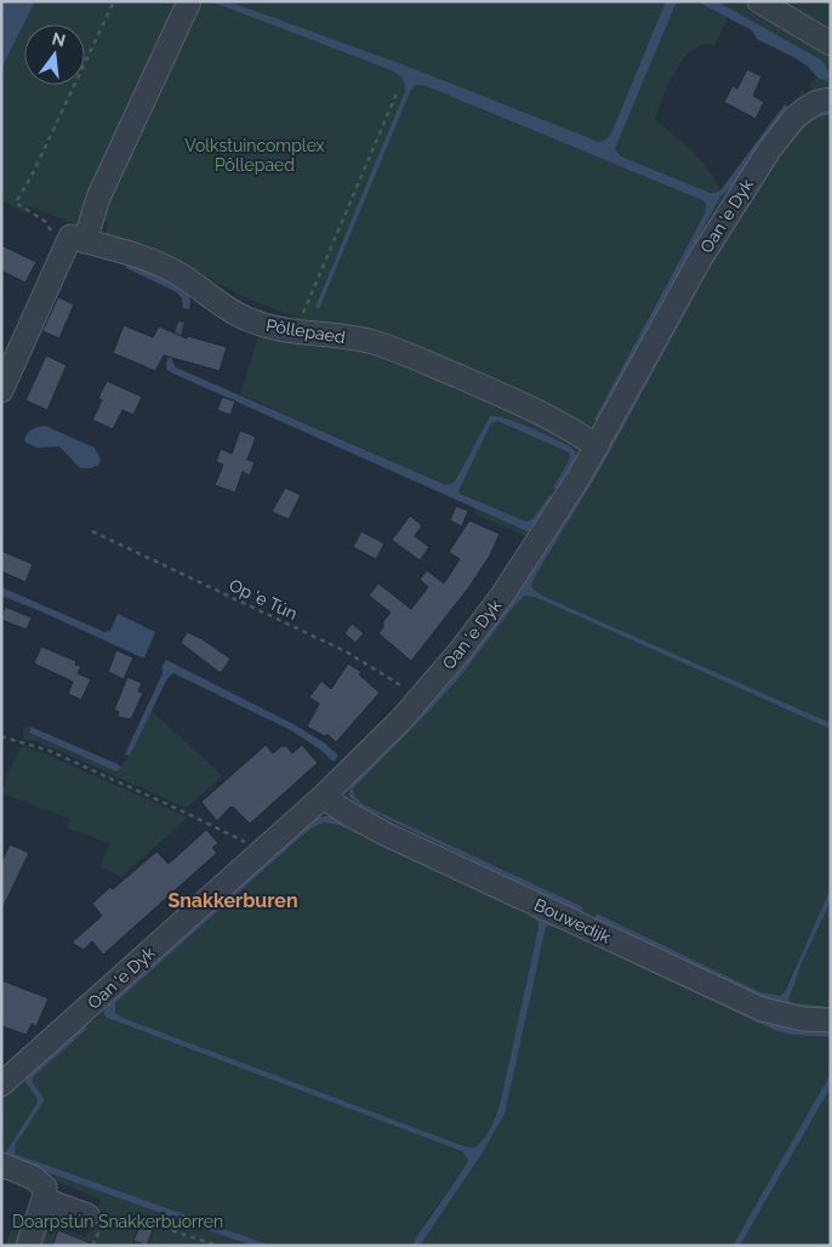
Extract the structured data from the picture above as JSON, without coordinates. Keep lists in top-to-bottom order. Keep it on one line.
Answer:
{"streets":{"street":["Oan 'e Dyk","Pôllepaed","Bouwedijk"],"path":["Op 'e Tún"]},"crossings":[["Oan 'e Dyk","Pôllepaed"],["Oan 'e Dyk","Op 'e Tún"],["Oan 'e Dyk","Bouwedijk"]],"districts":["Snakkerburen"],"parks":["Volkstuincomplex Pôllepaed","Doarpstún Snakkerbuorren"],"north":"top"}
